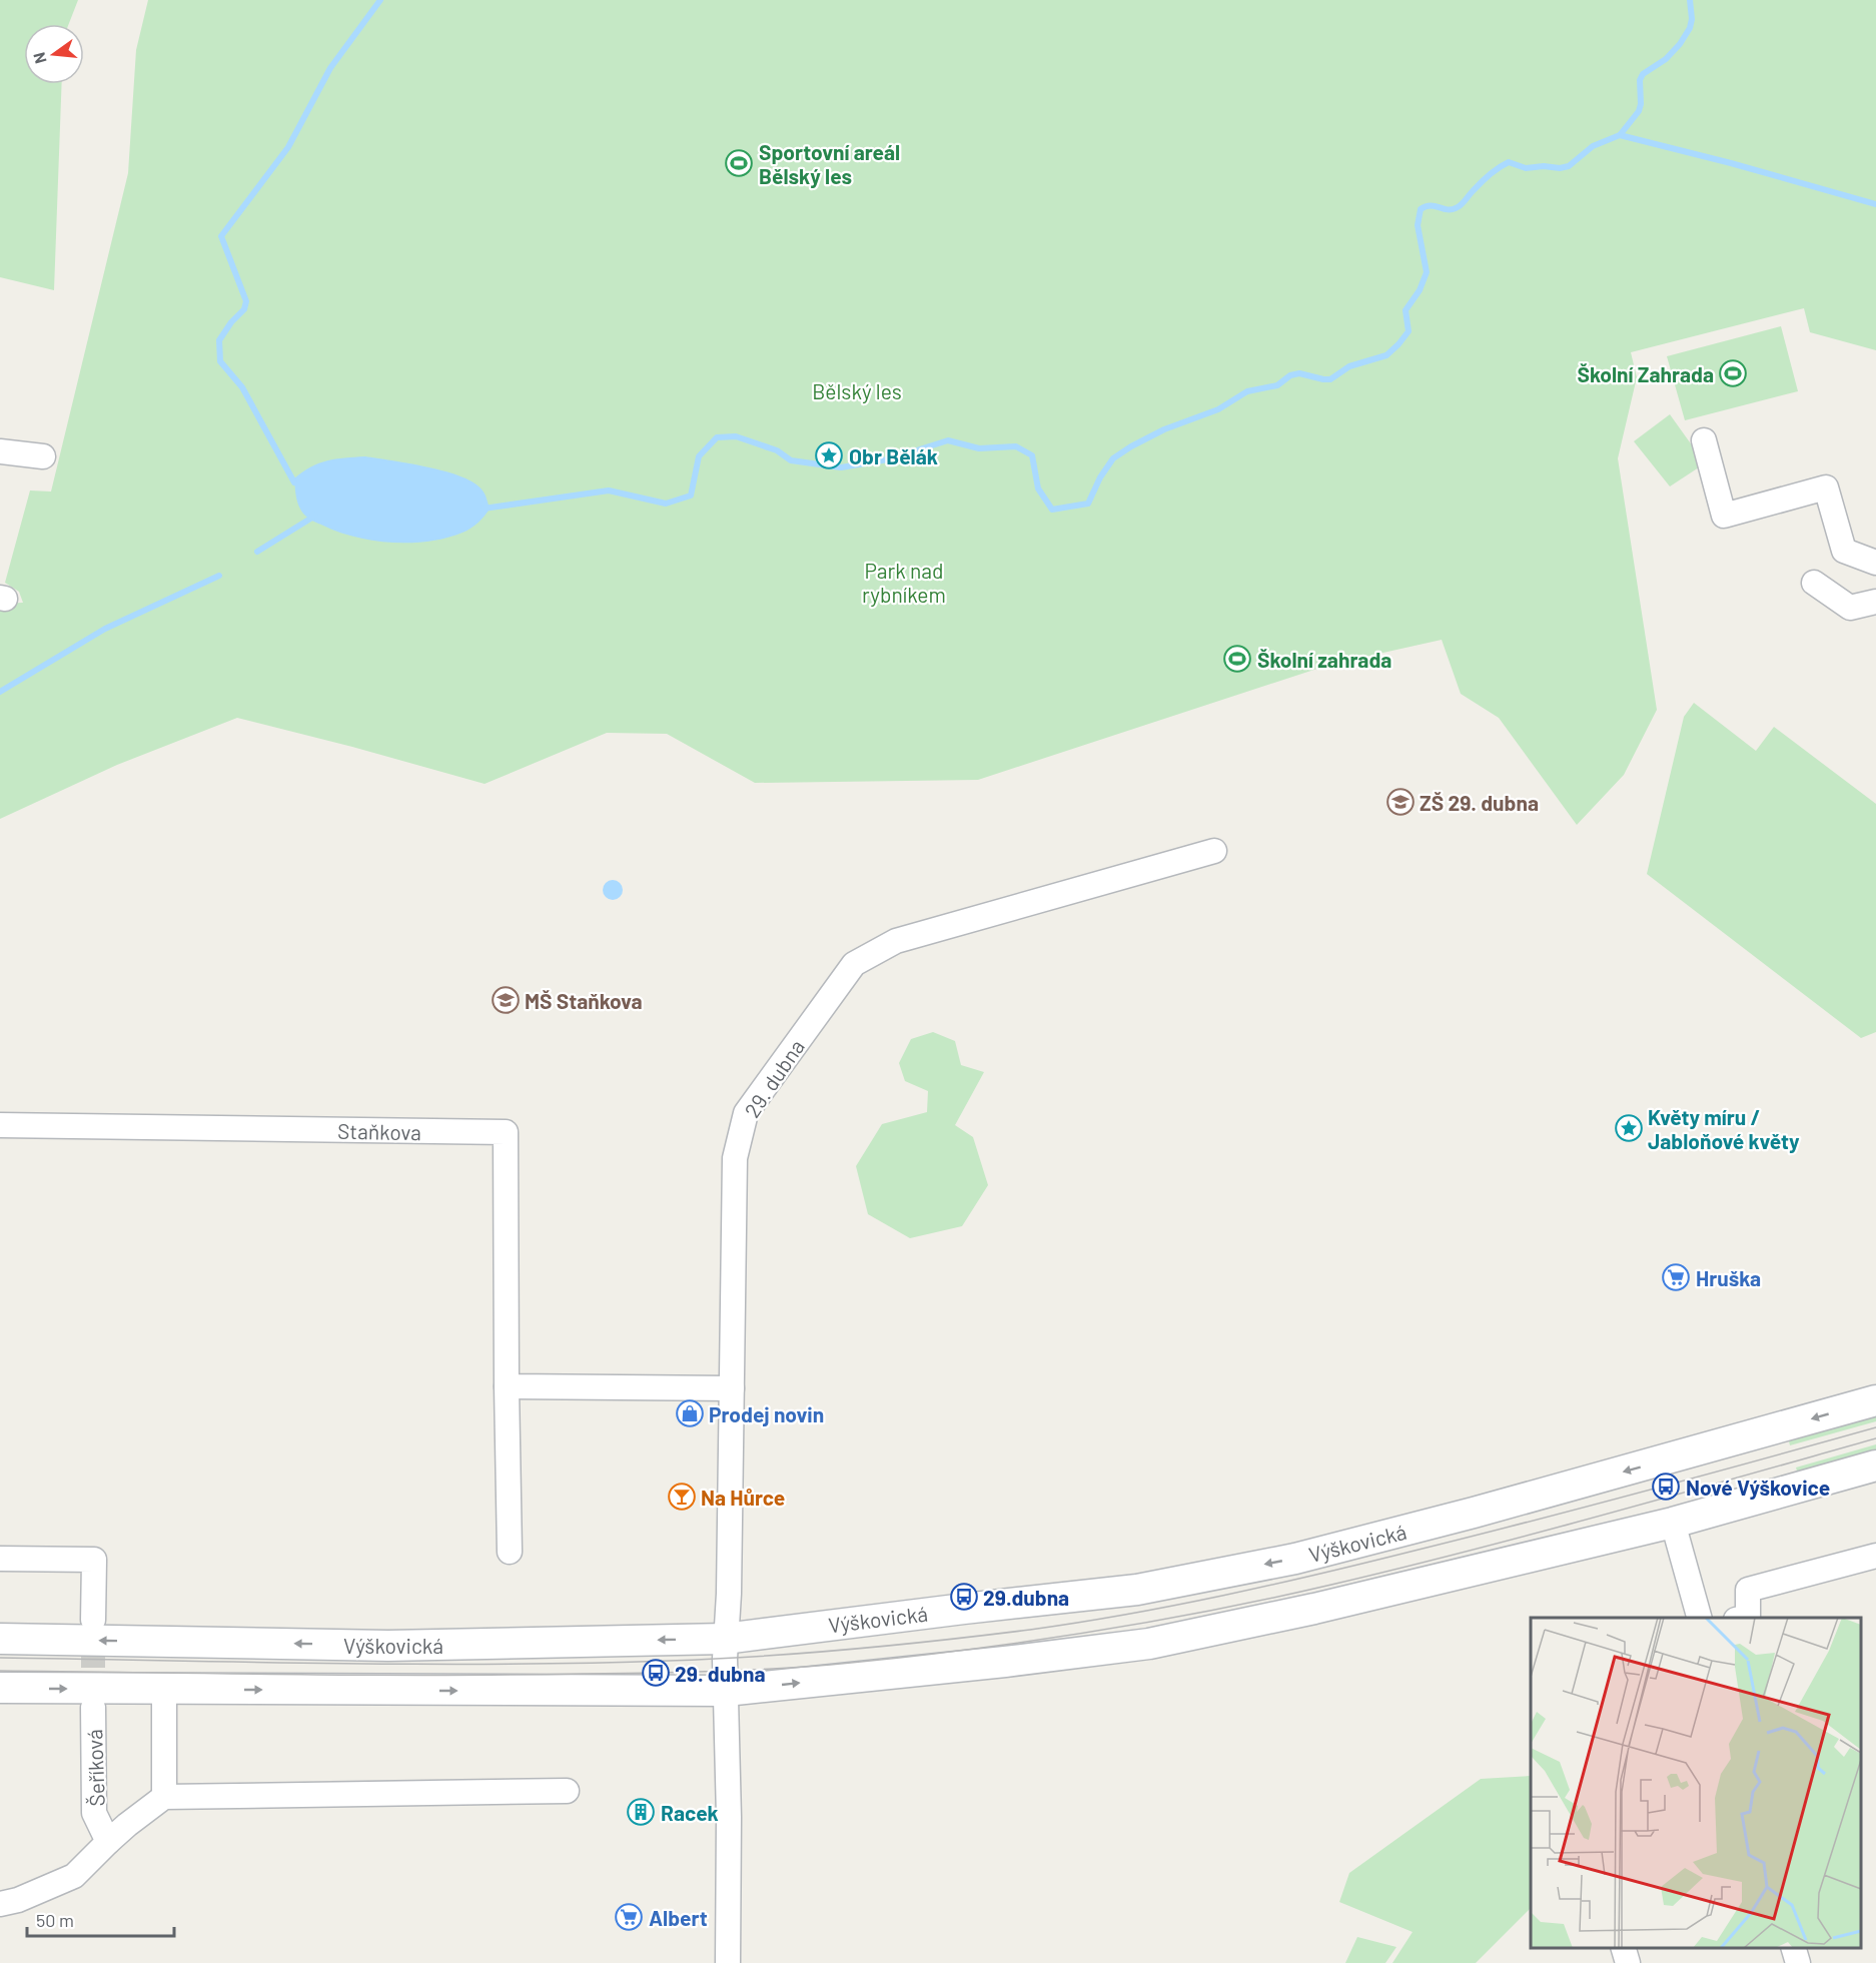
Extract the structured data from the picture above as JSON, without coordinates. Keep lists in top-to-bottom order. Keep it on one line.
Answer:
{"streets":{"street":["29. dubna","Staňkova","Výškovická","Šeříková"]},"crossings":[["29. dubna","Výškovická"]],"parks":["Bělský les","Park nad rybníkem"],"places":{"sports":["Sportovní areál Bělský les","Školní Zahrada","Školní zahrada"],"place":["Obr Bělák","Květy míru / Jabloňové květy"],"school or university":["ZŠ 29. dubna","MŠ Staňkova"],"supermarket":["Hruška","Albert"],"shop":["Prodej novin"],"bus stop":["Nové Výškovice","29.dubna","29. dubna"],"bar":["Na Hůrce"],"building":["Racek"]},"scale_bar":"50 m","north":"left"}
